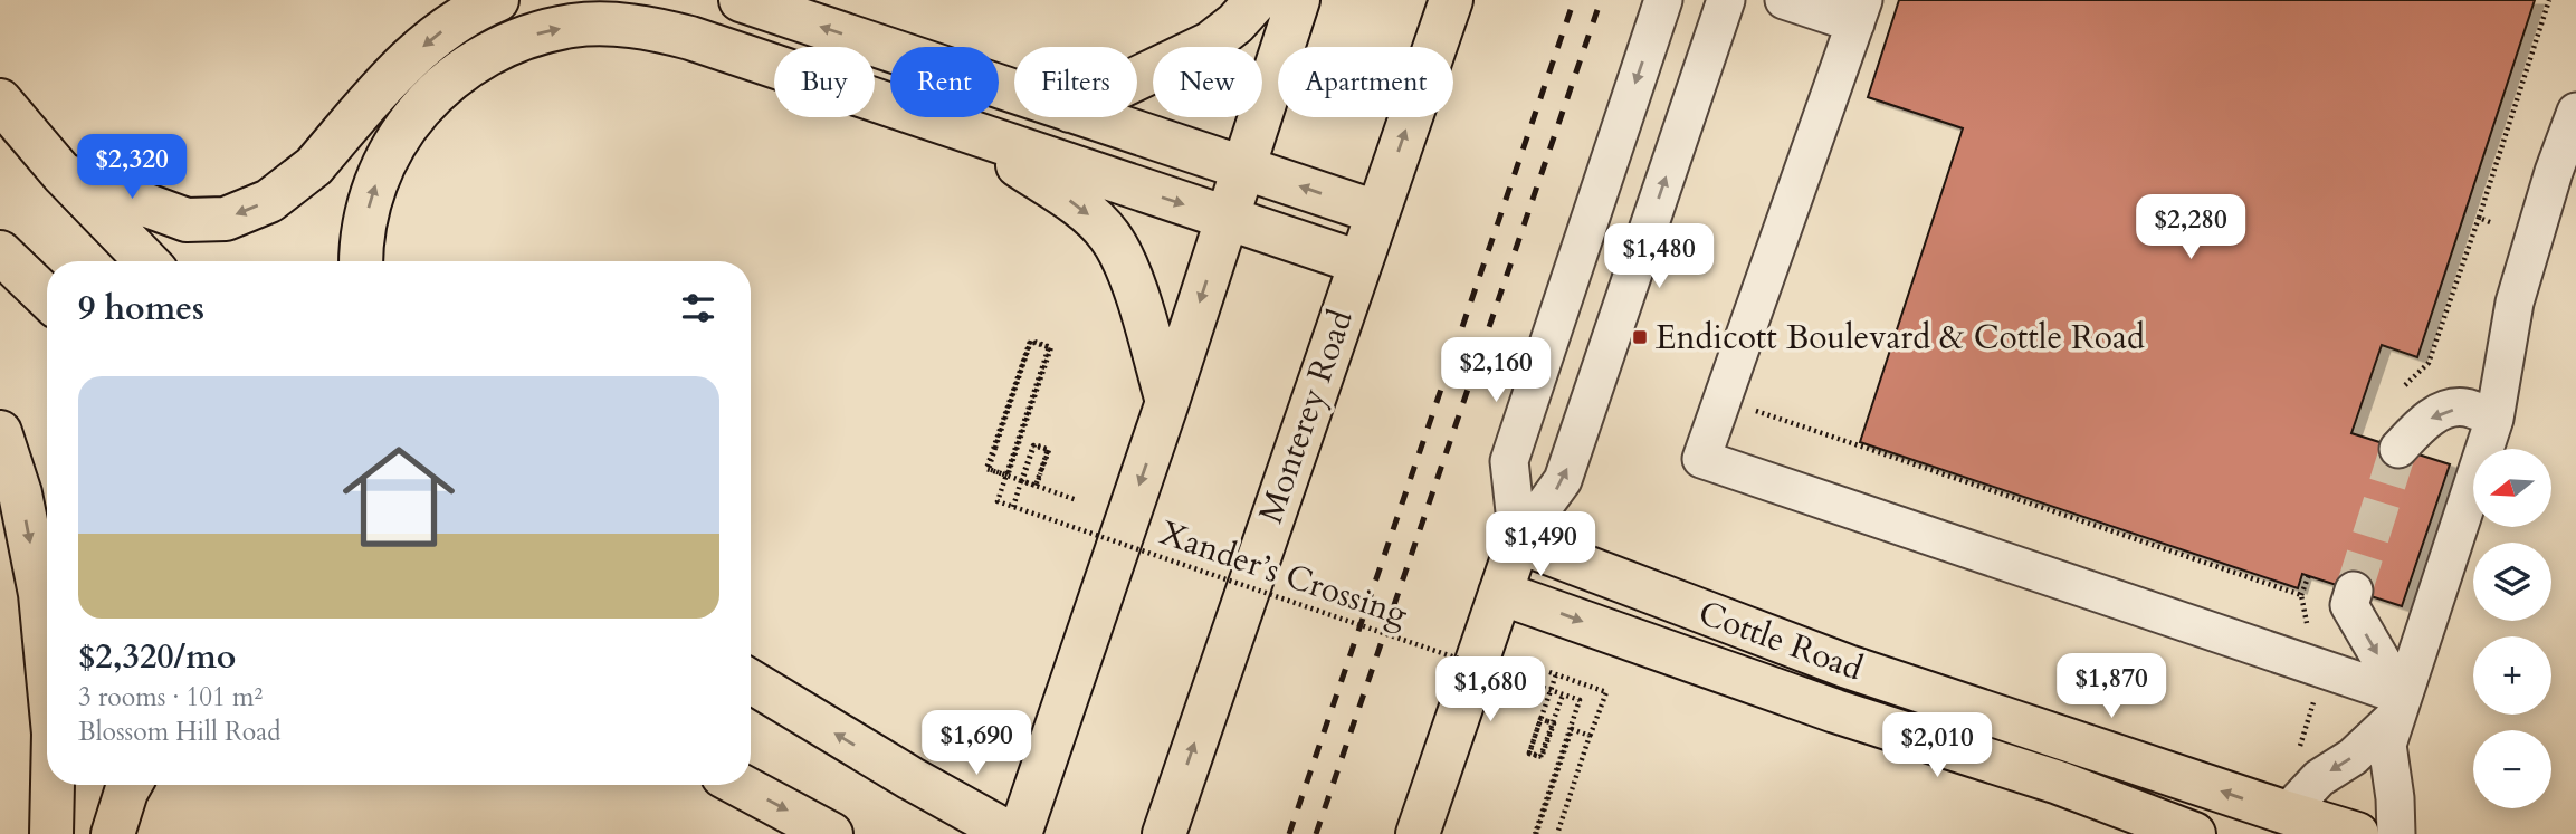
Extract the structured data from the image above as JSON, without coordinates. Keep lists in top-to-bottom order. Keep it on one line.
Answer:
{"streets":{"main road":["Monterey Road","Cottle Road"],"path":["Xander’s Crossing"]},"places":{"transit":["Endicott Boulevard & Cottle Road"]},"north":"left","page":{"chip":["Buy","Rent","Filters","New","Apartment"],"price":["$2,320","$2,280","$1,480","$2,160","$1,490","$1,870","$1,680","$1,690","$2,010"],"heading":"9 homes","list":[{"name":"$2,320/mo","note":"3 rooms · 101 m² · Blossom Hill Road"}],"map_buttons":["+","−"]}}
